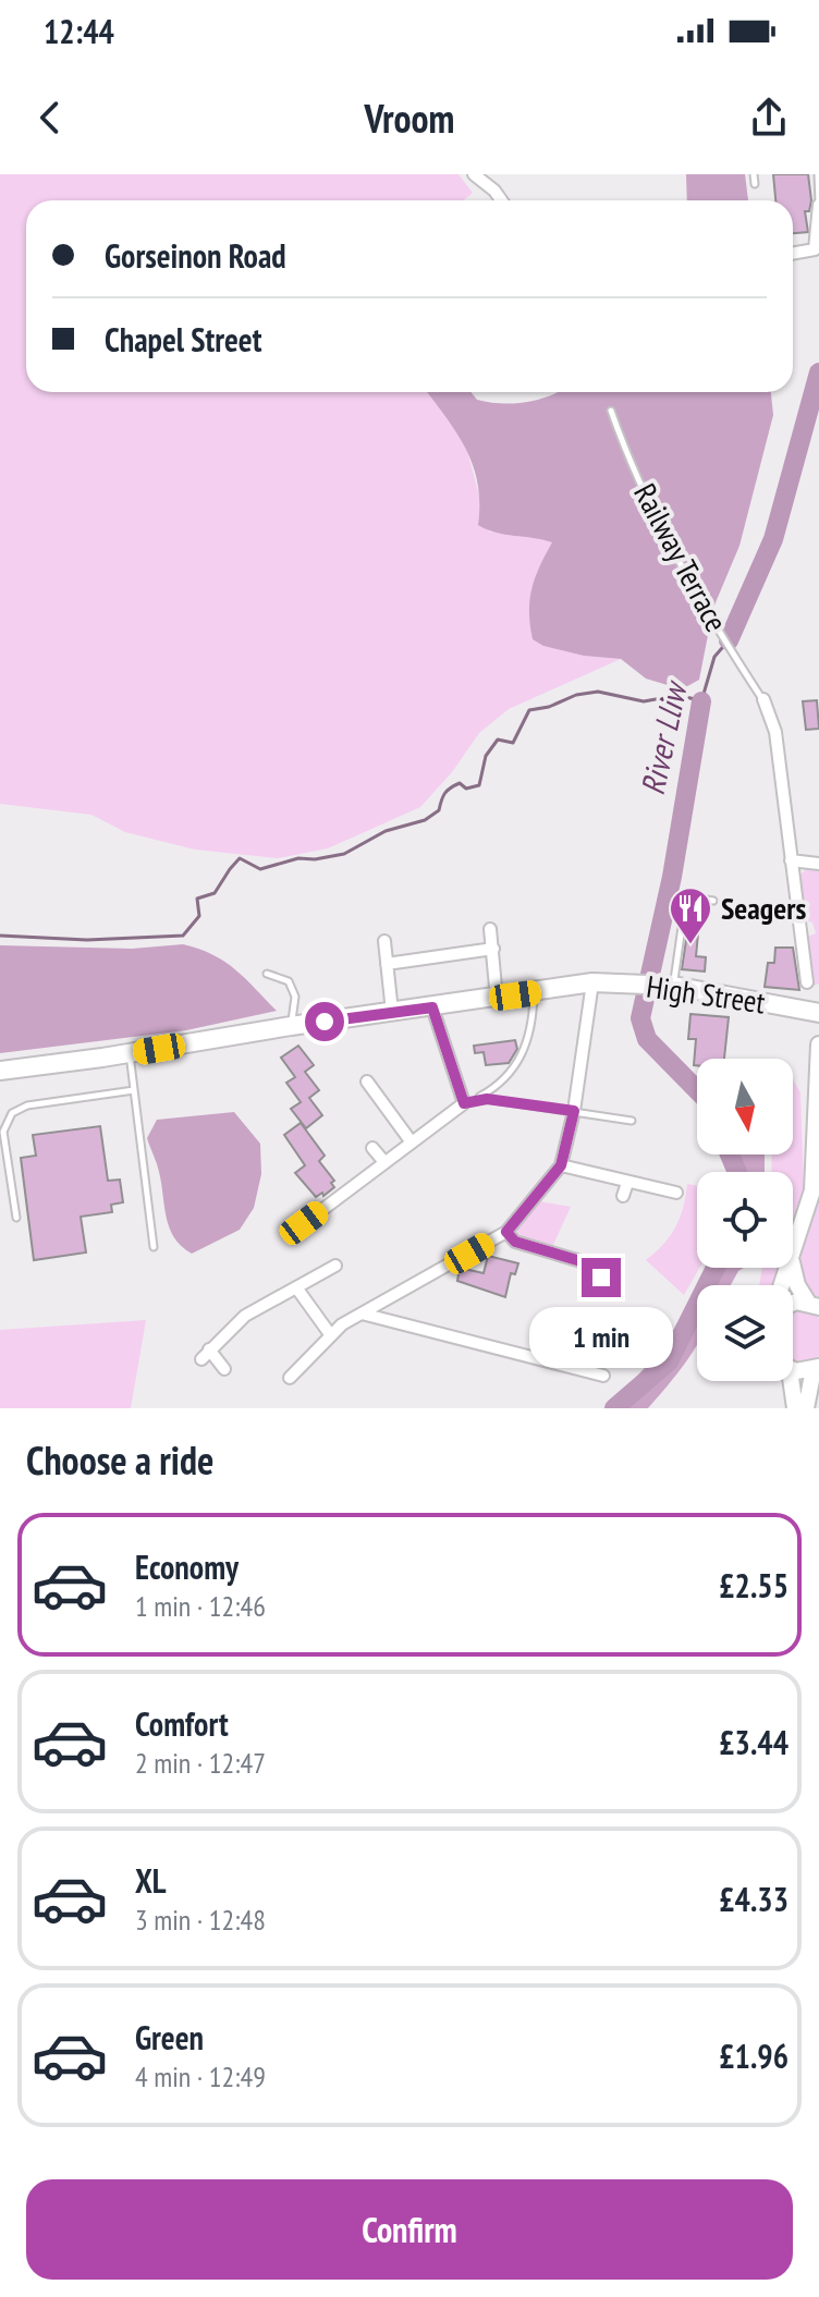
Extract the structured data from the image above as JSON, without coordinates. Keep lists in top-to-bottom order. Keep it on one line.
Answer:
{"streets":{"main road":["High Street"],"lane":["Railway Terrace"]},"water":["River Lliw"],"places":{"restaurant":["Seagers"]},"north":"bottom","page":{"status":"12:44","header":"Vroom","banner":["Gorseinon Road","Chapel Street"],"bubble":"1 min","heading":"Choose a ride","list":[{"name":"Economy","note":"1 min · 12:46","value":"£2.55"},{"name":"Comfort","note":"2 min · 12:47","value":"£3.44"},{"name":"XL","note":"3 min · 12:48","value":"£4.33"},{"name":"Green","note":"4 min · 12:49","value":"£1.96"}],"buttons":"Confirm"}}
